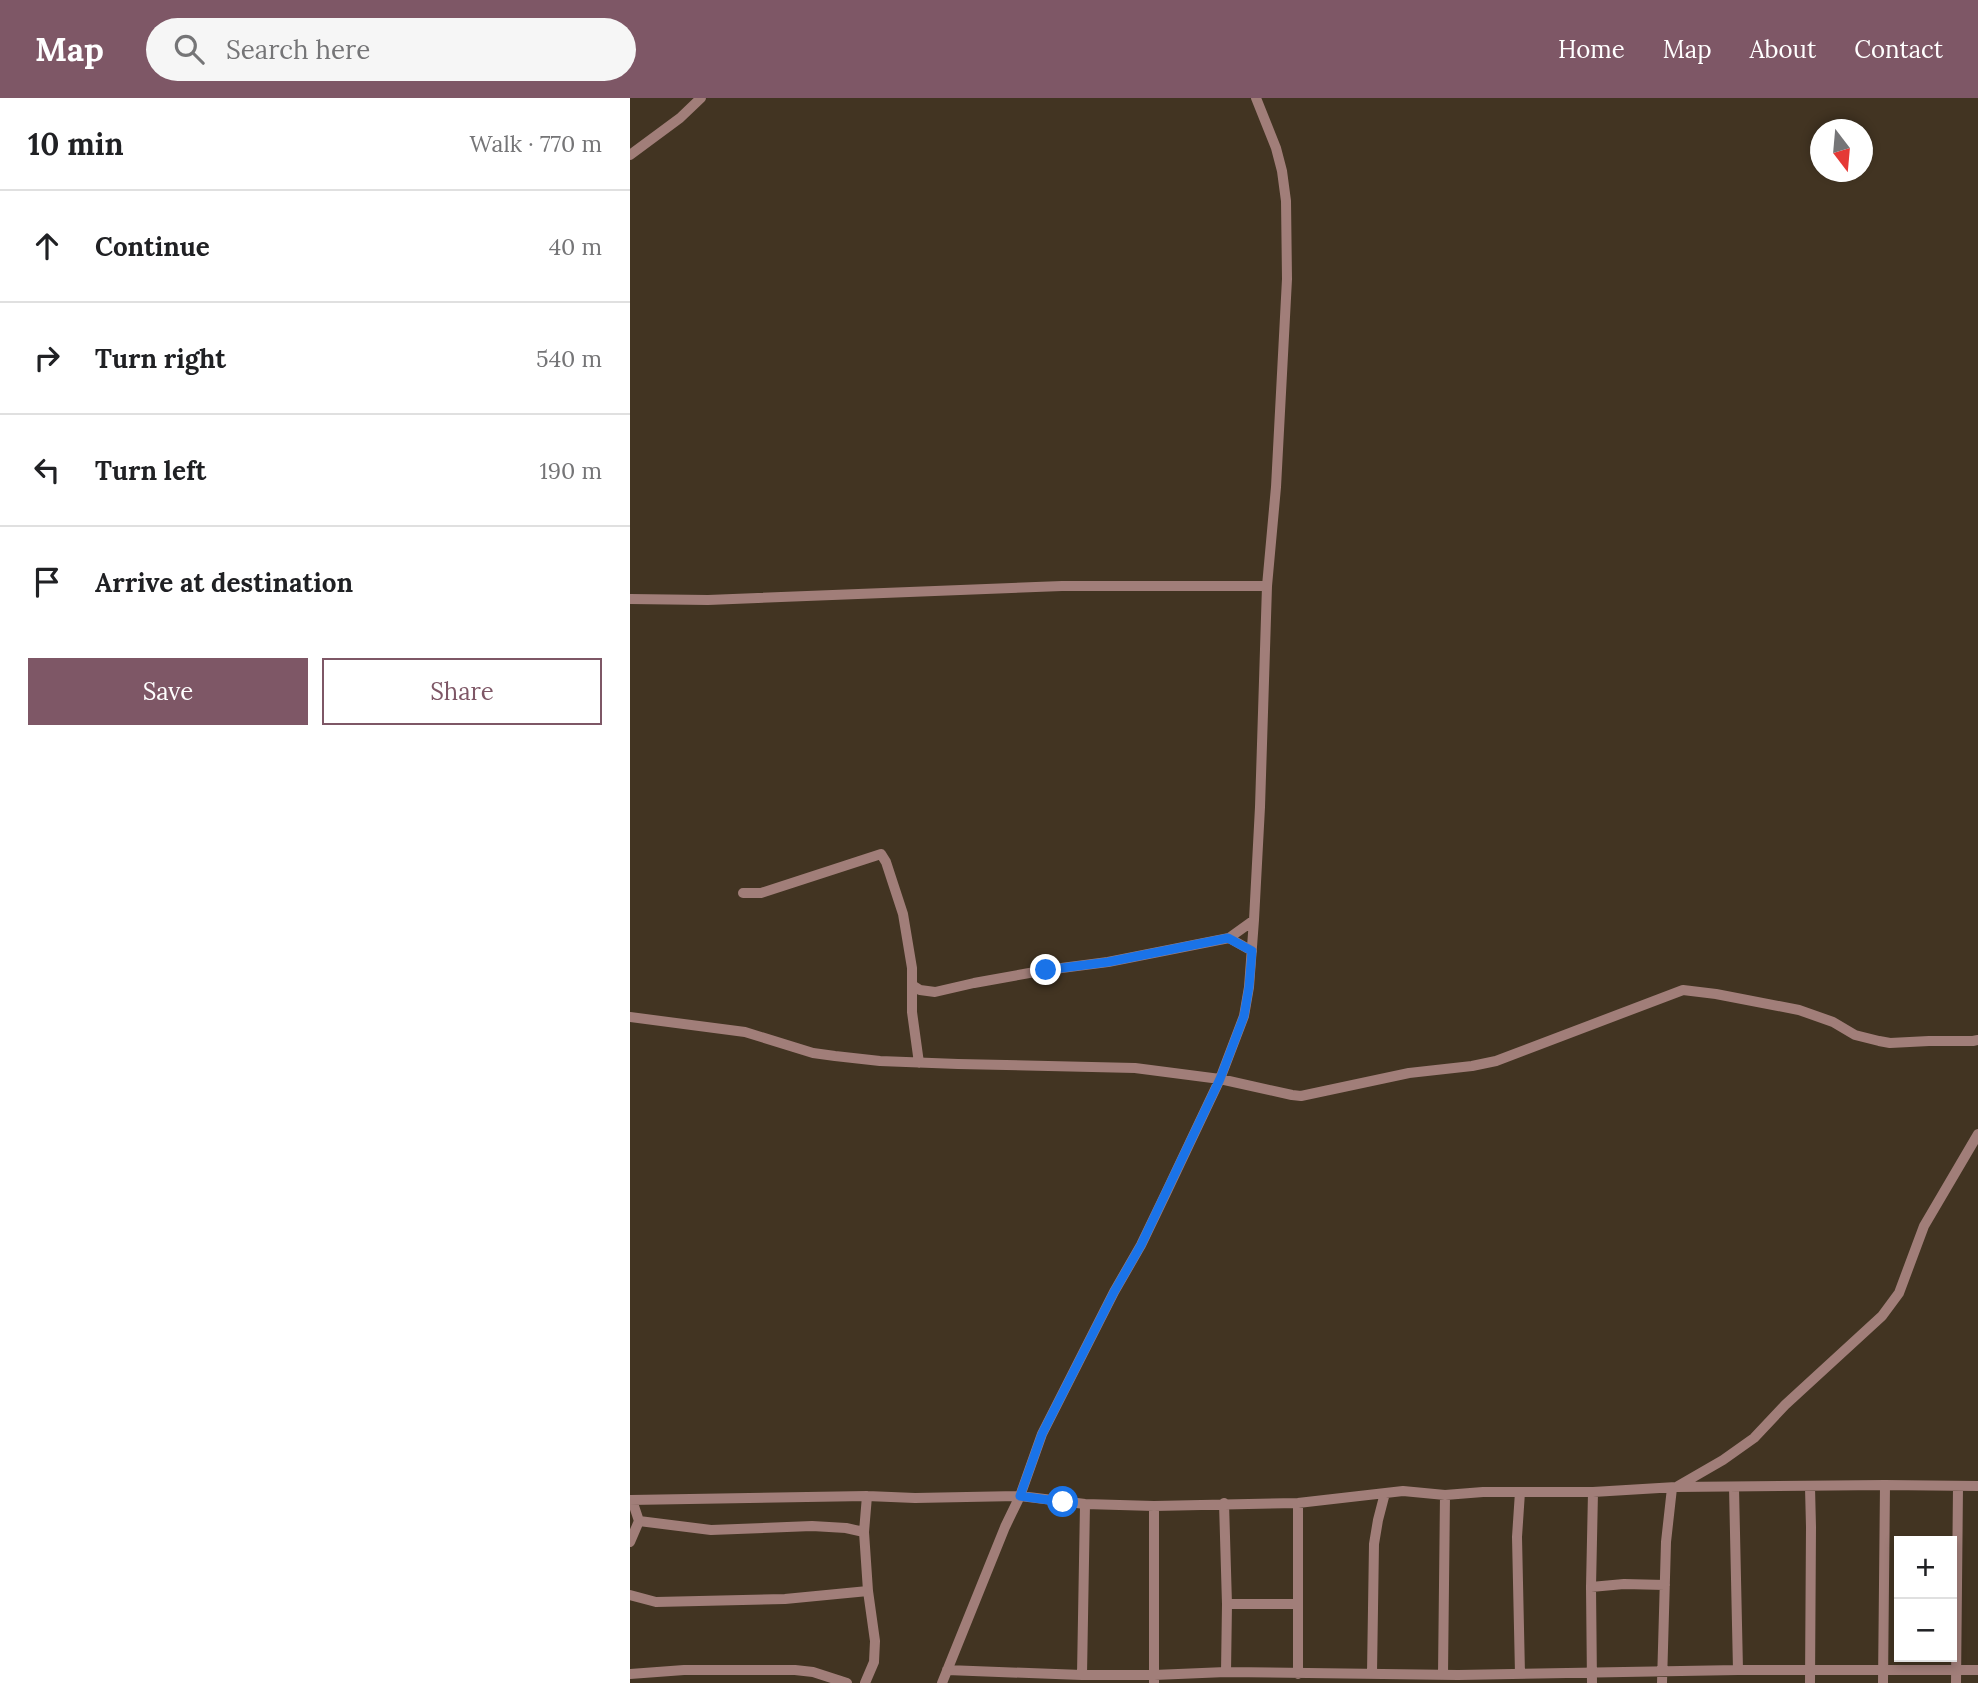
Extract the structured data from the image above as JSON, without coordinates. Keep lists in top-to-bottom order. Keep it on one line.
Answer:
{"north":"bottom","page":{"header":"Map","search":"Search here","nav":["Home","Map","About","Contact"],"heading":["10 min","Walk · 770 m"],"list":[["Continue","40 m"],["Turn right","540 m"],["Turn left","190 m"],"Arrive at destination"],"buttons":["Save","Share"],"map_buttons":["+","−"]}}
